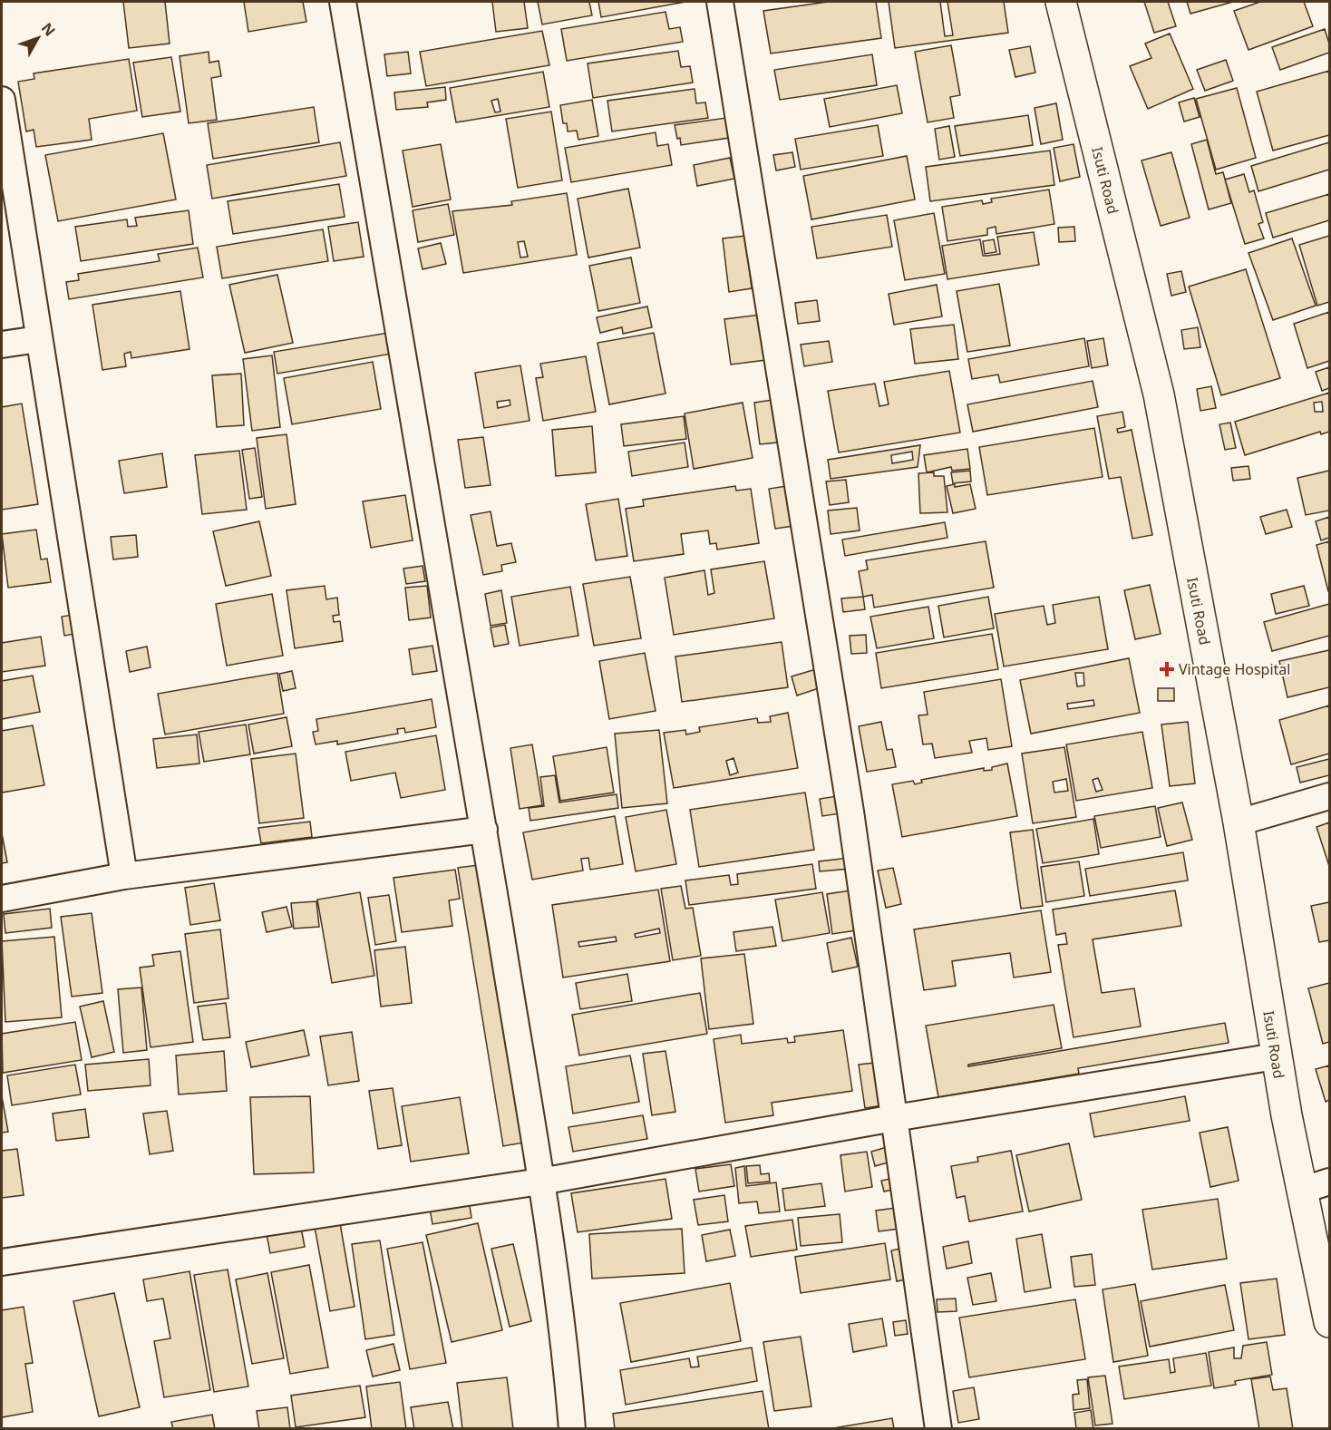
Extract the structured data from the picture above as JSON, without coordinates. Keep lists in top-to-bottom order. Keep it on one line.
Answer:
{"streets":{"street":["Isuti Road"]},"places":{"health":["Vintage Hospital"]},"north":"top right"}
